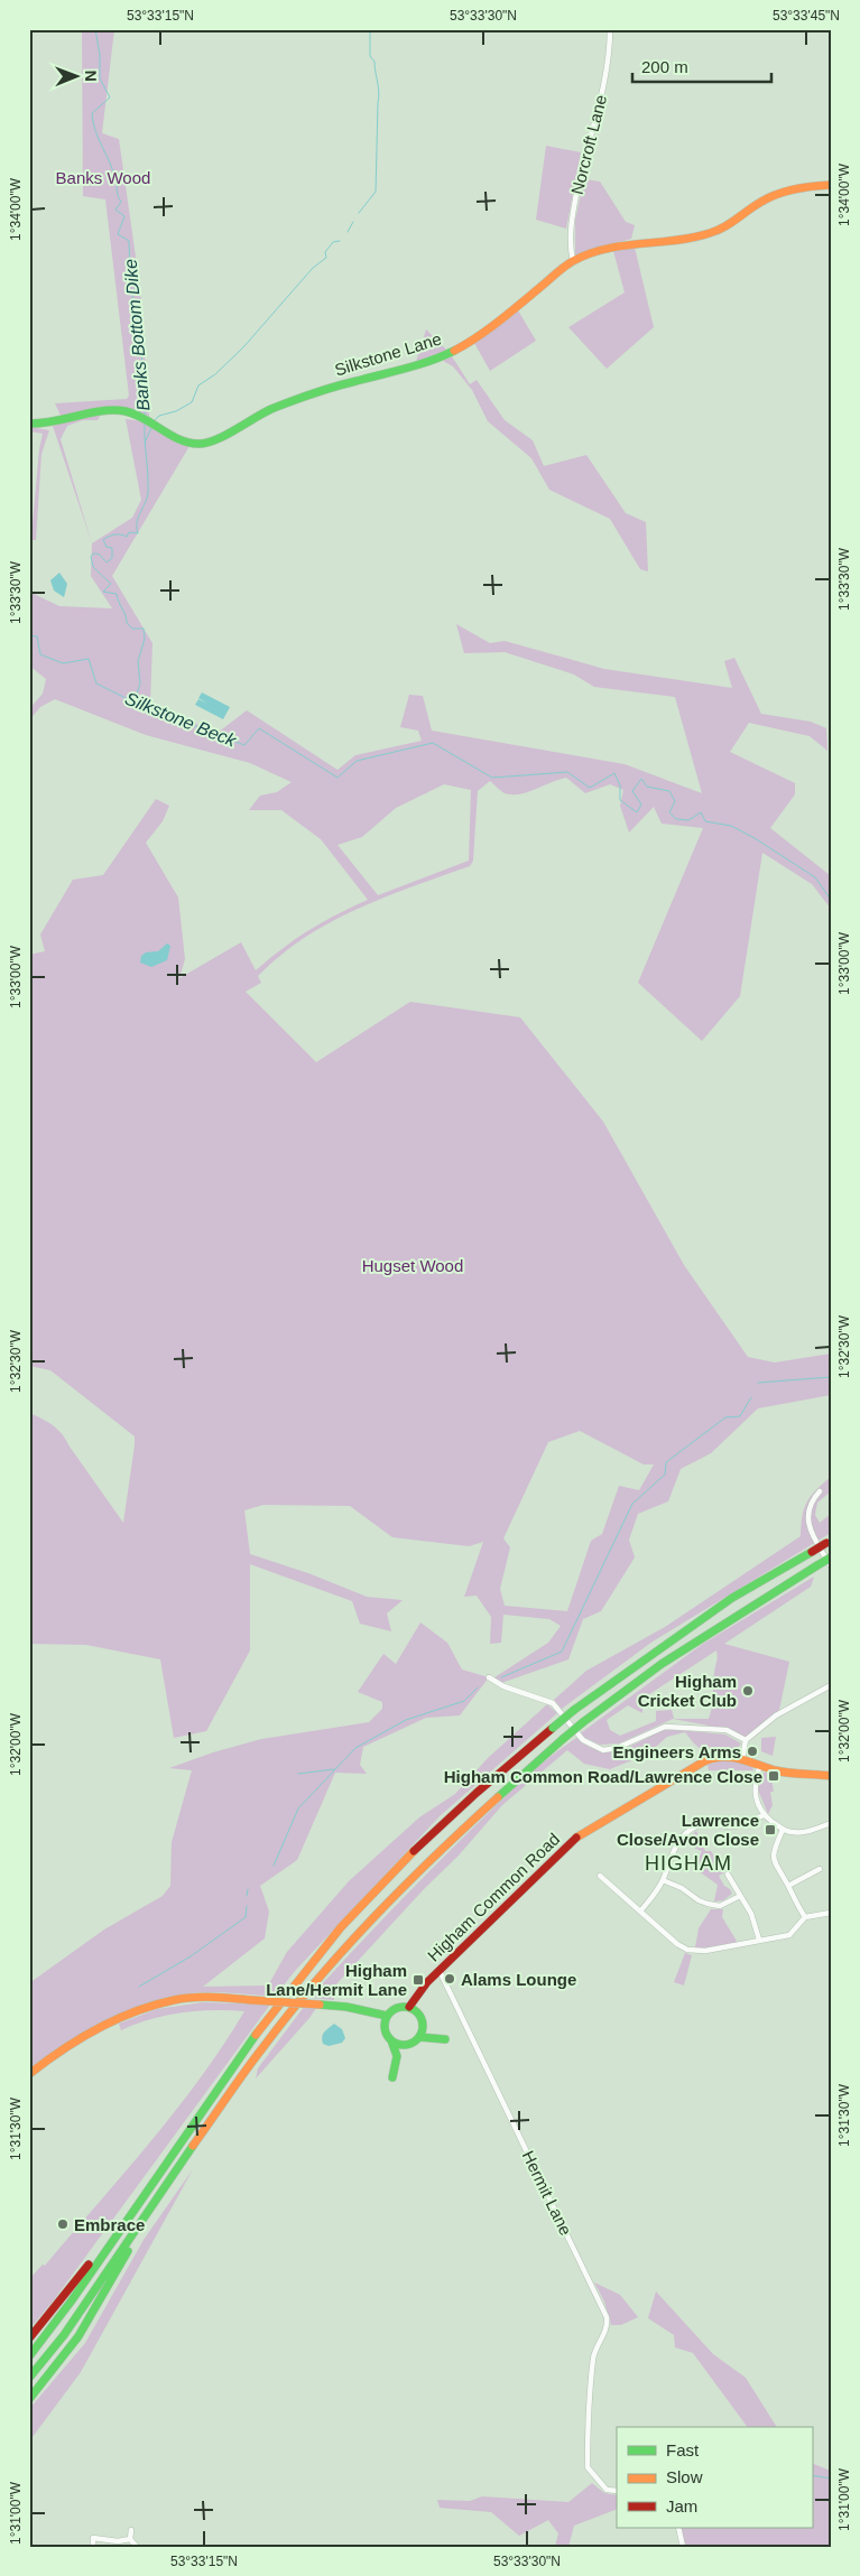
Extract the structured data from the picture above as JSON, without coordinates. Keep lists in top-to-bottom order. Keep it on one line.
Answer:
{"streets":{"main road":["Silkstone Lane","Higham Common Road"],"street":["Norcroft Lane","Hermit Lane"]},"crossings":[["Norcroft Lane","Silkstone Lane"],["Higham Common Road","Hermit Lane"]],"districts":["HIGHAM"],"water":["Banks Bottom Dike","Silkstone Beck"],"parks":["Banks Wood","Hugset Wood"],"places":{"other":["Higham Cricket Club","Engineers Arms","Alams Lounge","Embrace"],"transit":["Higham Common Road/Lawrence Close","Lawrence Close/Avon Close","Higham Lane/Hermit Lane"]},"legend":["Fast","Slow","Jam"],"scale_bar":"200 m","north":"right","coordinates":["53°33'15\"N","53°33'30\"N","53°33'45\"N","1°34'00\"W","1°33'30\"W","1°33'00\"W","1°32'30\"W","1°32'00\"W","1°31'30\"W","1°31'00\"W"]}
